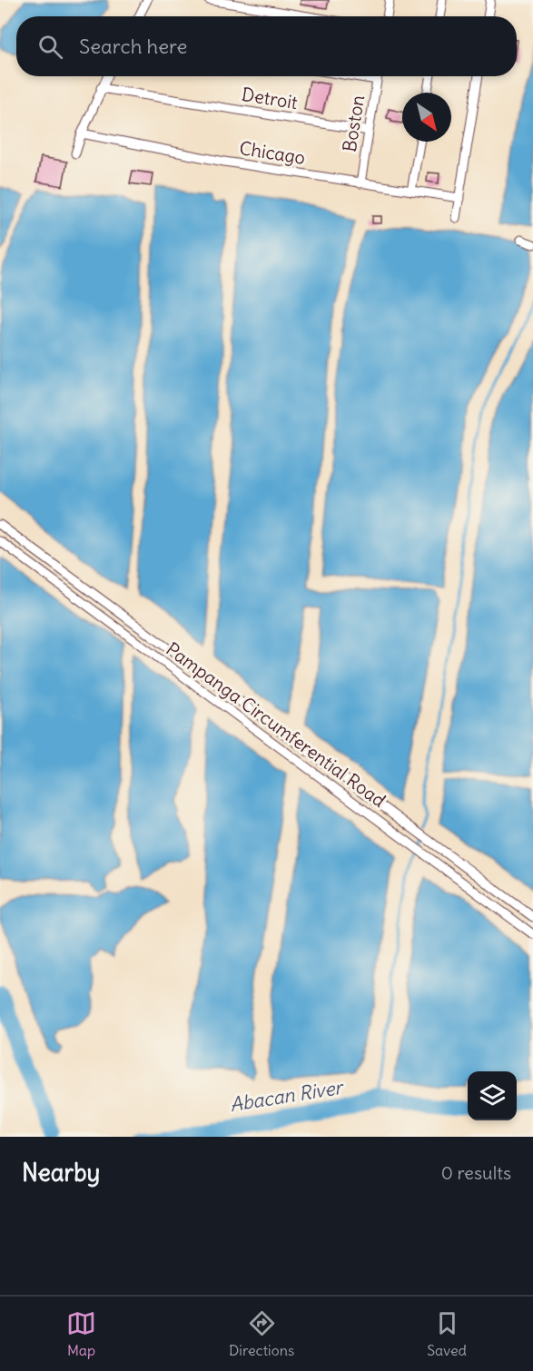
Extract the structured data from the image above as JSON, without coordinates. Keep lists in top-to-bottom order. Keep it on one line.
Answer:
{"streets":{"street":["Detroit","Boston","Chicago","Pampanga Circumferential Road"]},"crossings":[["Detroit","Boston"],["Boston","Chicago"]],"water":["Abacan River"],"north":"bottom right","page":{"search":"Search here","heading":["Nearby","0 results"],"nav":["Map","Directions","Saved"]}}
